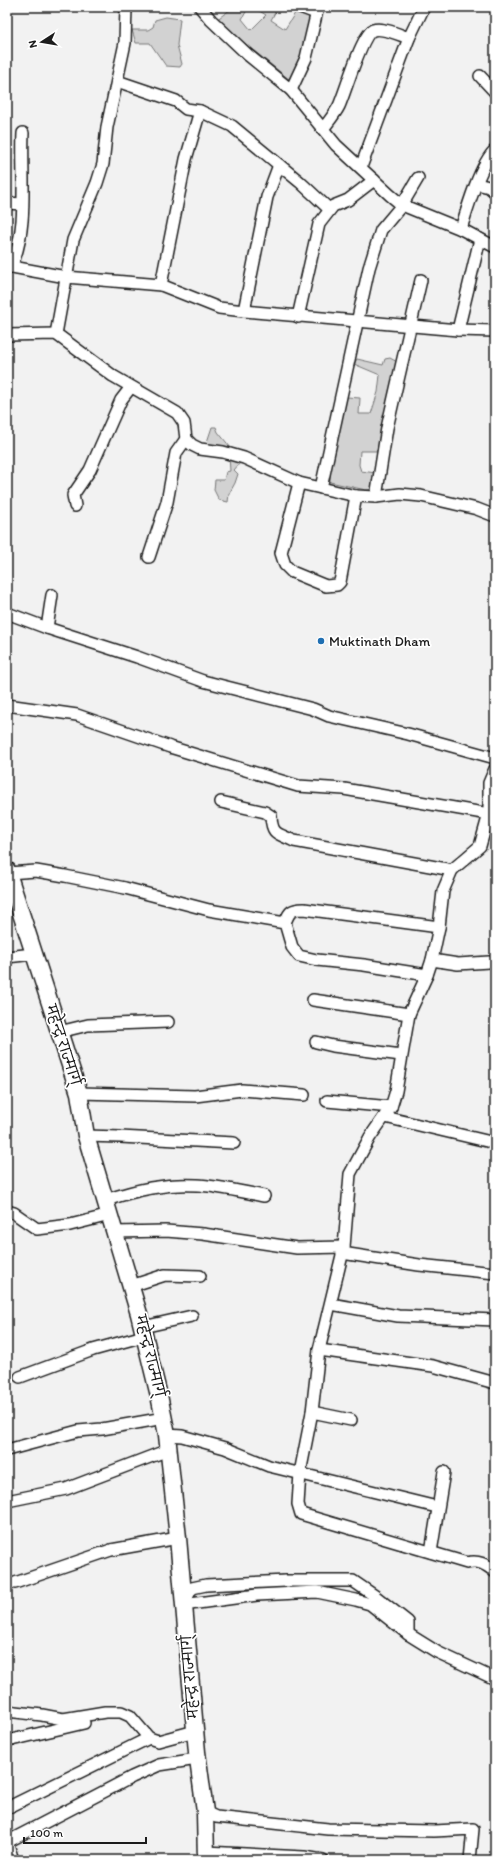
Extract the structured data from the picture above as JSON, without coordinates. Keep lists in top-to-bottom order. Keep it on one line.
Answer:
{"streets":{"highway":["महेन्द्र राज्मार्ग्"]},"places":["Muktinath Dham"],"scale_bar":"100 m","north":"left"}
